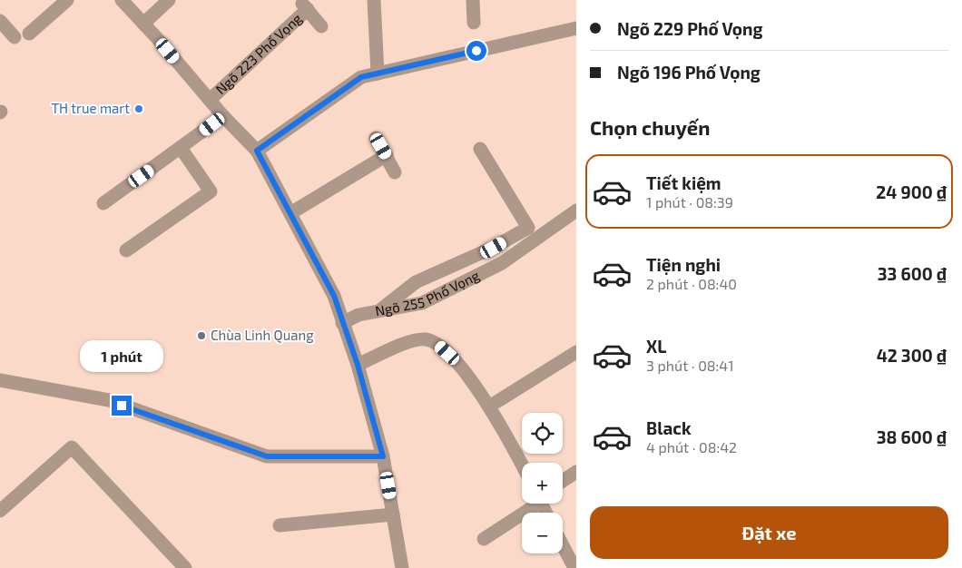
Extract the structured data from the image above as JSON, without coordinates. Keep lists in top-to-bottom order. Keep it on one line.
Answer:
{"streets":{"street":["Ngõ 223 Phố Vọng","Ngõ 255 Phố Vọng"]},"places":["TH true mart","Chùa Linh Quang"],"page":{"banner":["Ngõ 229 Phố Vọng","Ngõ 196 Phố Vọng"],"heading":"Chọn chuyến","list":[{"name":"Tiết kiệm","note":"1 phút · 08:39","value":"24 900 ₫"},{"name":"Tiện nghi","note":"2 phút · 08:40","value":"33 600 ₫"},{"name":"XL","note":"3 phút · 08:41","value":"42 300 ₫"},{"name":"Black","note":"4 phút · 08:42","value":"38 600 ₫"}],"bubble":"1 phút","map_buttons":["+","−"],"buttons":"Đặt xe"}}
